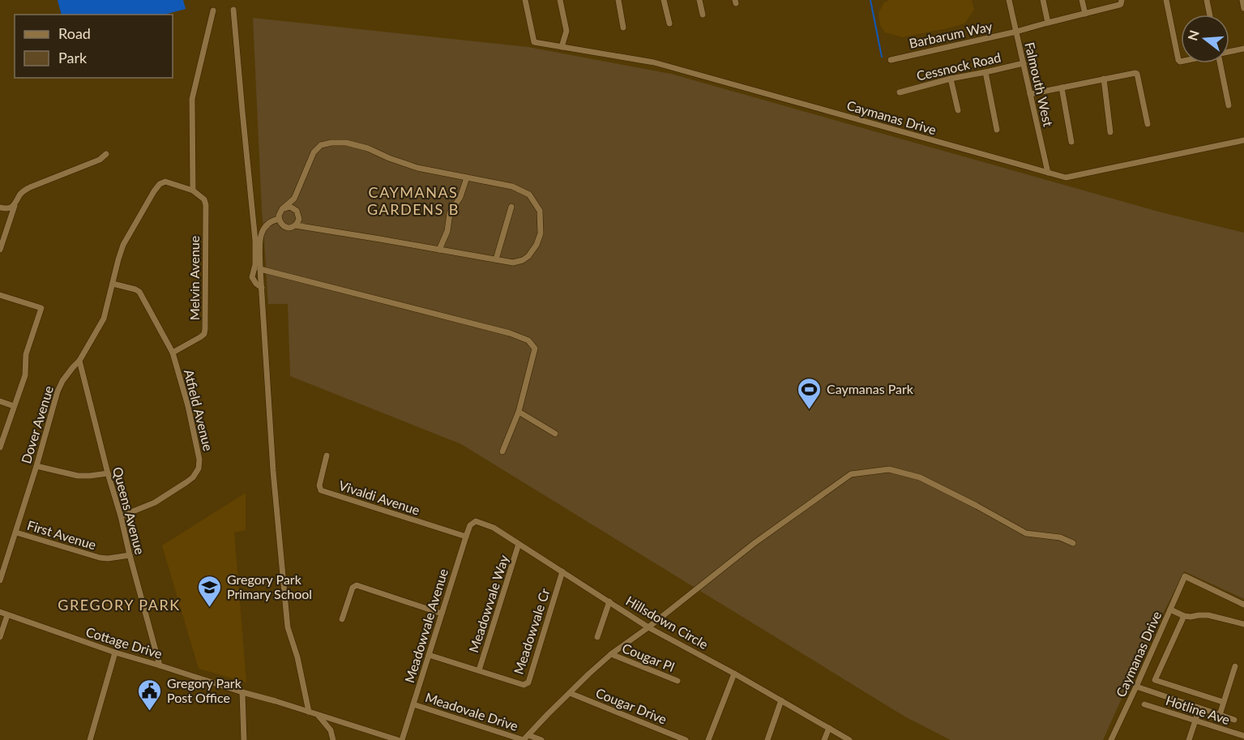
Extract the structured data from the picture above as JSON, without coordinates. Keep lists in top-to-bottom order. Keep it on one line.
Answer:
{"streets":{"street":["Barbarum Way","Cessnock Road","Falmouth West","Caymanas Drive","Melvin Avenue","Atfield Avenue","Dover Avenue","Vivaldi Avenue","Queens Avenue","First Avenue","Meadowvale Way","Hillsdown Circle","Meadowvale Avenue","Meadowvale Cr","Cottage Drive","Cougar Pl","Cougar Drive","Hotline Ave","Meadovale Drive"]},"crossings":[["Barbarum Way","Falmouth West"],["Cessnock Road","Falmouth West"],["Falmouth West","Caymanas Drive"],["Melvin Avenue","Atfield Avenue"],["Melvin Avenue","Dover Avenue"],["Atfield Avenue","Dover Avenue"],["Atfield Avenue","Queens Avenue"],["Dover Avenue","Queens Avenue"],["Dover Avenue","First Avenue"],["Vivaldi Avenue","Meadowvale Avenue"],["Queens Avenue","First Avenue"],["Queens Avenue","Cottage Drive"],["Meadowvale Way","Hillsdown Circle"],["Meadowvale Way","Meadowvale Cr"],["Hillsdown Circle","Meadowvale Avenue"],["Hillsdown Circle","Meadowvale Cr"],["Meadowvale Avenue","Meadowvale Cr"],["Meadowvale Avenue","Meadovale Drive"]],"districts":["CAYMANAS GARDENS B","GREGORY PARK"],"places":{"sports":["Caymanas Park"],"school or university":["Gregory Park Primary School"],"public building":["Gregory Park Post Office"]},"legend":["Road","Park"],"north":"left"}
